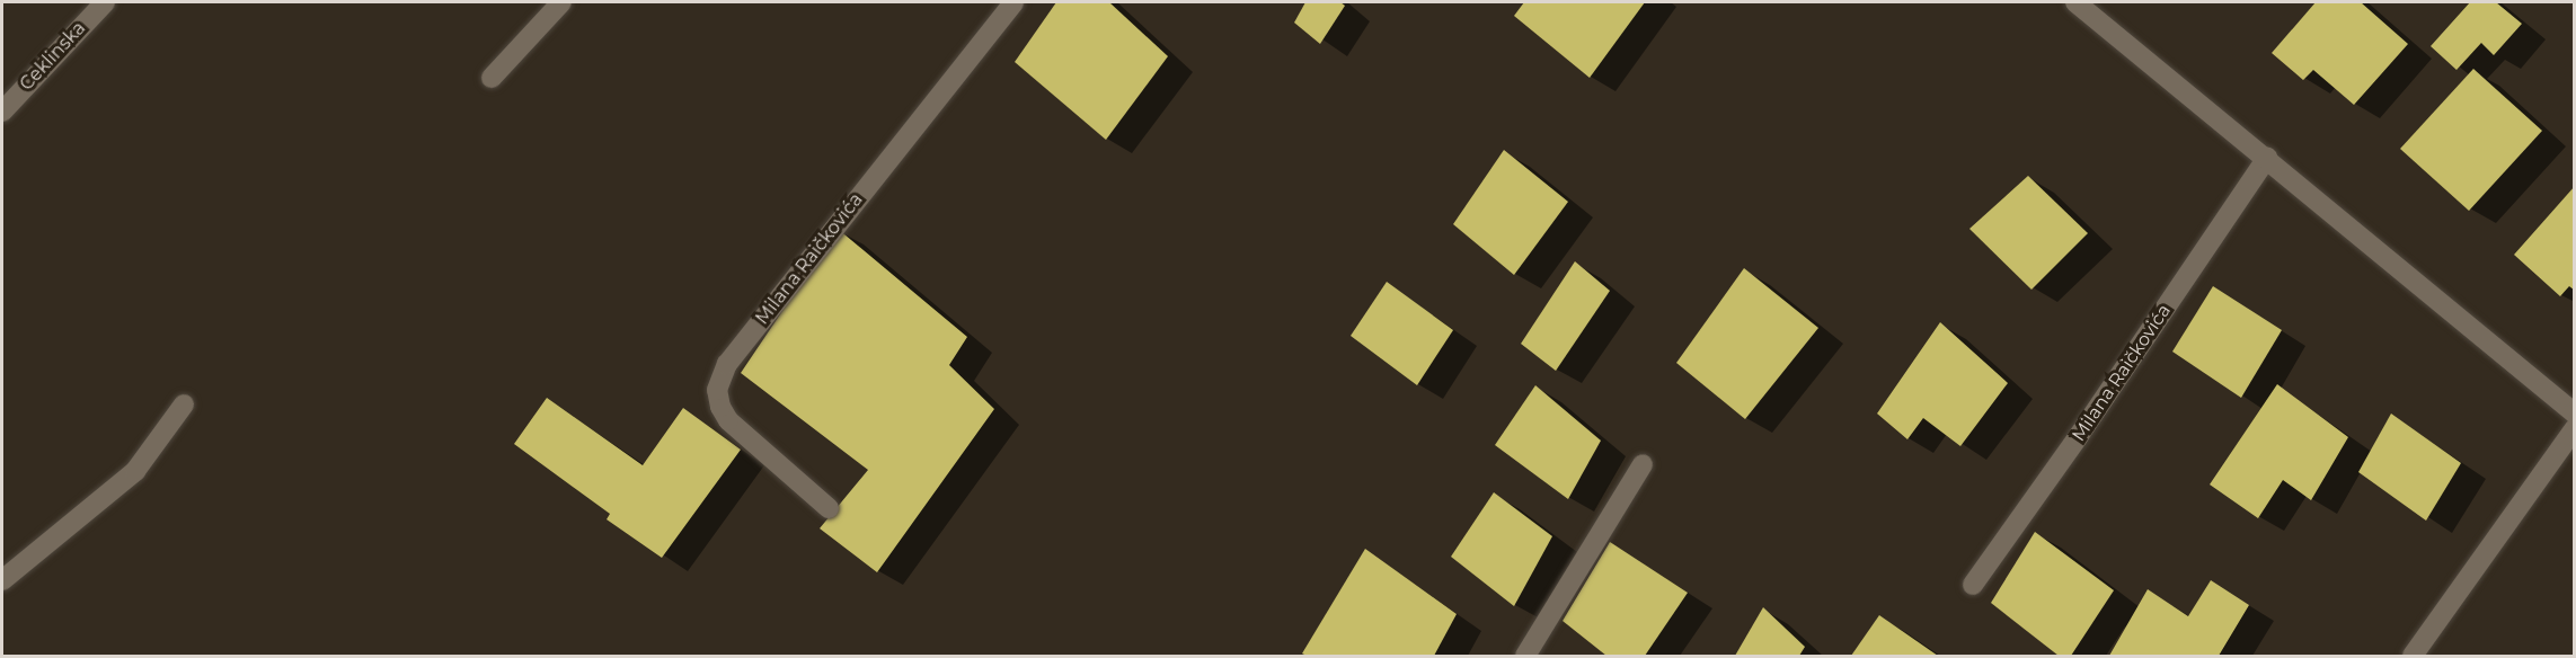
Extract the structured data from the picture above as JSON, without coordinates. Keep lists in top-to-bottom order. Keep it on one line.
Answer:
{"streets":{"street":["Ceklinska","Milana Raičkovića"]}}
